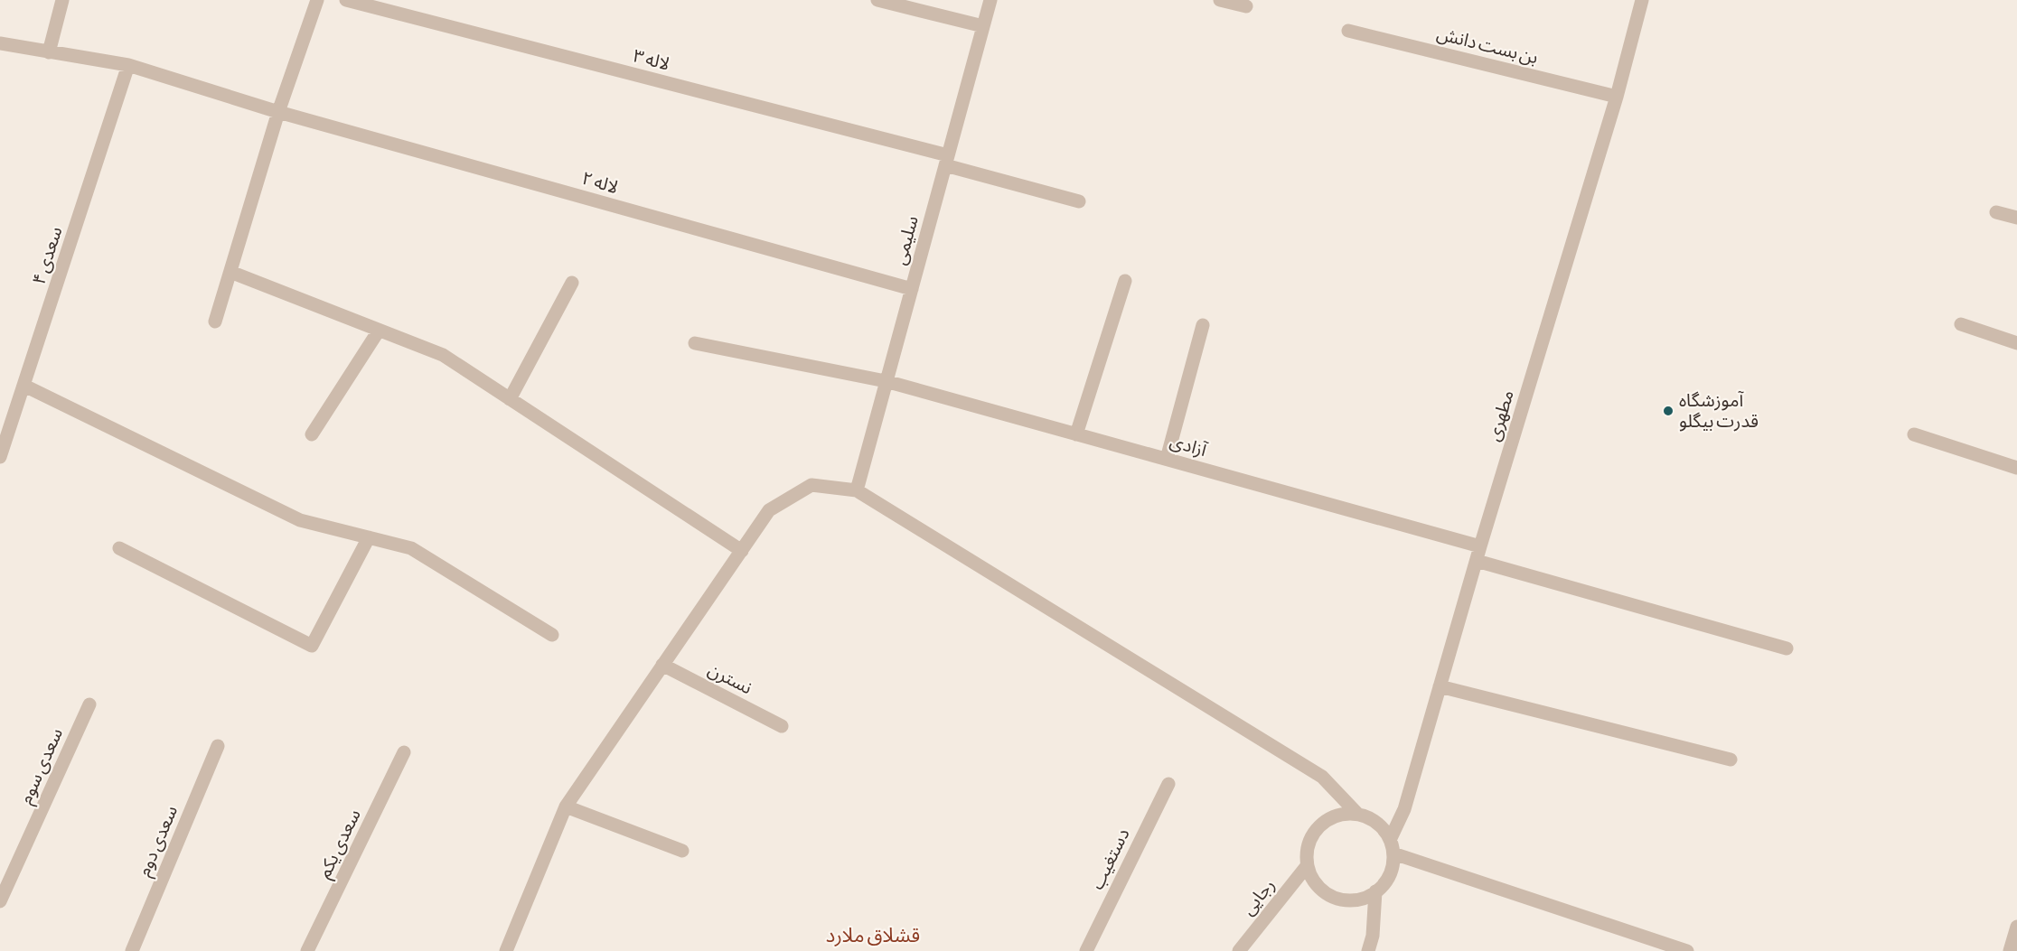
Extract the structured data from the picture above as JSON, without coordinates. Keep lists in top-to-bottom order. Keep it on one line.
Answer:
{"streets":{"street":["بن بست دانش","لاله ۳","لاله ۲","سلیمی","سعدی ۴","مطهری","آزادی","نسترن","سعدی سوم","سعدی دوم","سعدی یکم","دستغیب","رجایی"]},"crossings":[["بن بست دانش","مطهری"],["لاله ۳","سلیمی"],["لاله ۲","سلیمی"],["لاله ۲","سعدی ۴"],["سلیمی","آزادی"],["مطهری","آزادی"],["مطهری","رجایی"]],"districts":["قشلاق ملارد"],"places":["آموزشگاه قدرت بیگلو"]}
